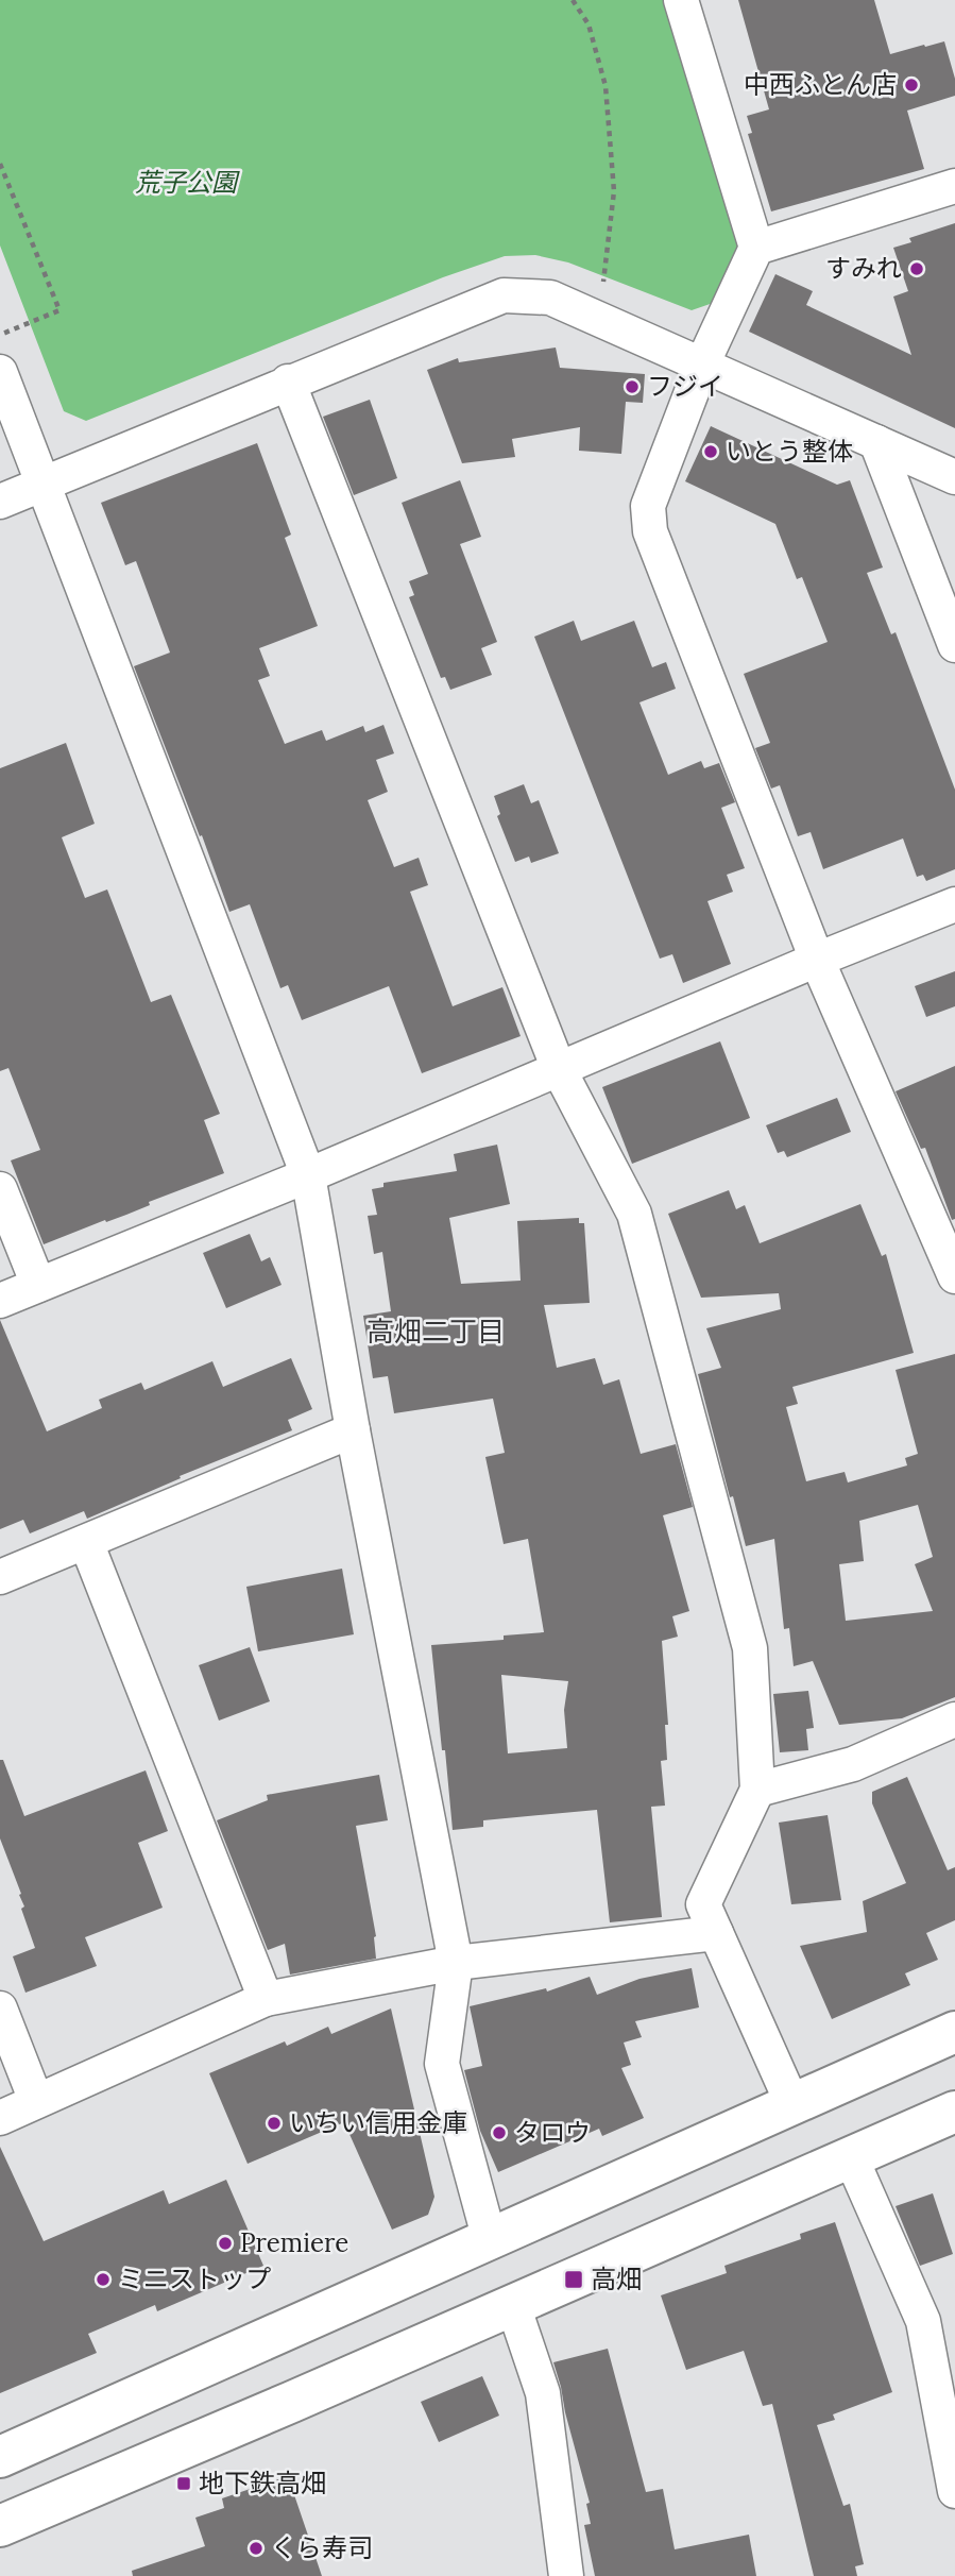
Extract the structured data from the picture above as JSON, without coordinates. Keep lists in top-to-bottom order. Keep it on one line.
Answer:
{"districts":["高畑二丁目"],"parks":["荒子公園"],"places":{"other":["中西ふとん店","すみれ","フジイ","いとう整体","いちい信用金庫","タロウ","Premiere","ミニストップ","くら寿司"],"transit":["高畑","地下鉄高畑"]}}
